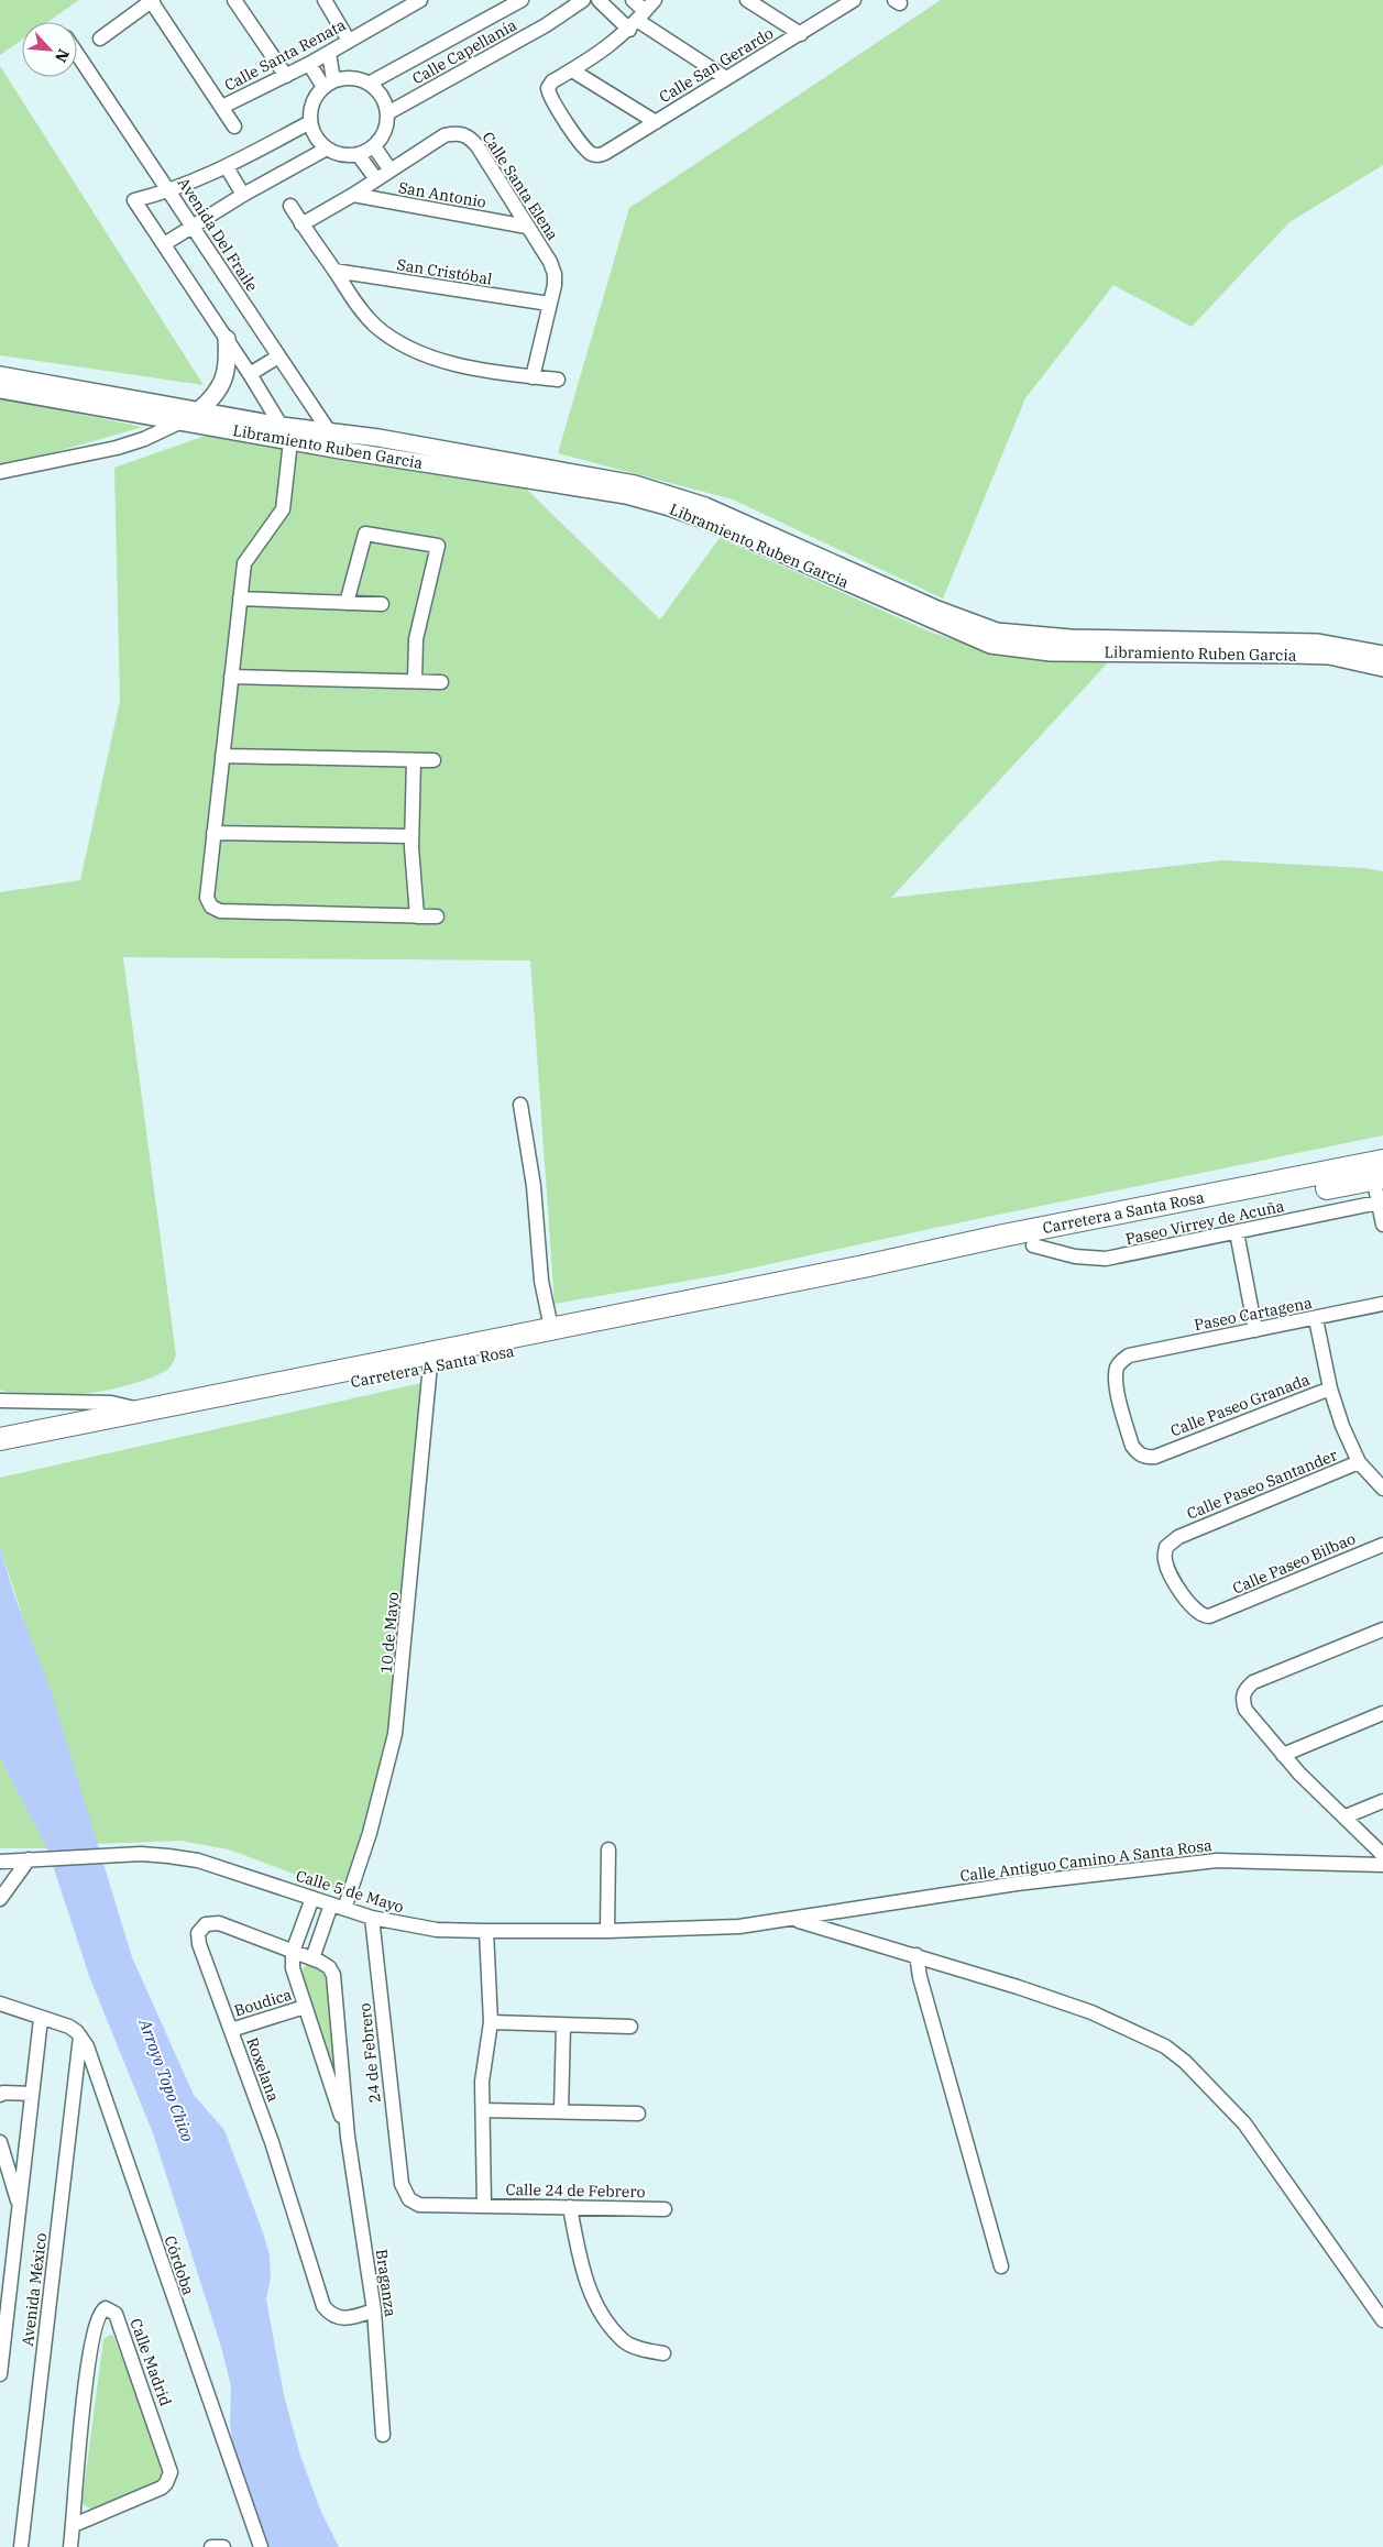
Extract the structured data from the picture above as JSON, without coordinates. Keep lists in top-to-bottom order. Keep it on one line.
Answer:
{"streets":{"main road":["Carretera a Santa Rosa","Carretera A Santa Rosa"],"street":["Calle Capellanía","Calle Santa Renata","Calle San Gerardo","Calle Santa Elena","San Antonio","Avenida Del Fraile","San Cristóbal","Libramiento Ruben Garcia","Paseo Virrey de Acuña","Paseo Cartagena","Calle Paseo Granada","Calle Paseo Santander","Calle Paseo Bilbao","10 de Mayo","Calle Antiguo Camino A Santa Rosa","Calle 5 de Mayo","Boudica","24 de Febrero","Roxelana","Calle 24 de Febrero","Córdoba","Braganza","Avenida México","Calle Madrid"]},"crossings":[["Calle Santa Elena","San Antonio"],["Calle Santa Elena","San Cristóbal"],["Avenida Del Fraile","Libramiento Ruben Garcia"],["Carretera a Santa Rosa","Paseo Virrey de Acuña"],["Carretera a Santa Rosa","Carretera A Santa Rosa"],["Paseo Cartagena","Calle Paseo Granada"],["Carretera A Santa Rosa","10 de Mayo"],["Calle Paseo Santander","Calle Paseo Bilbao"],["10 de Mayo","Calle 5 de Mayo"],["10 de Mayo","Roxelana"],["Calle Antiguo Camino A Santa Rosa","Calle 5 de Mayo"],["Calle 5 de Mayo","24 de Febrero"],["Boudica","Roxelana"],["Boudica","Braganza"],["24 de Febrero","Calle 24 de Febrero"],["Roxelana","Braganza"],["Córdoba","Avenida México"]],"water":["Arroyo Topo Chico"],"north":"bottom right"}
